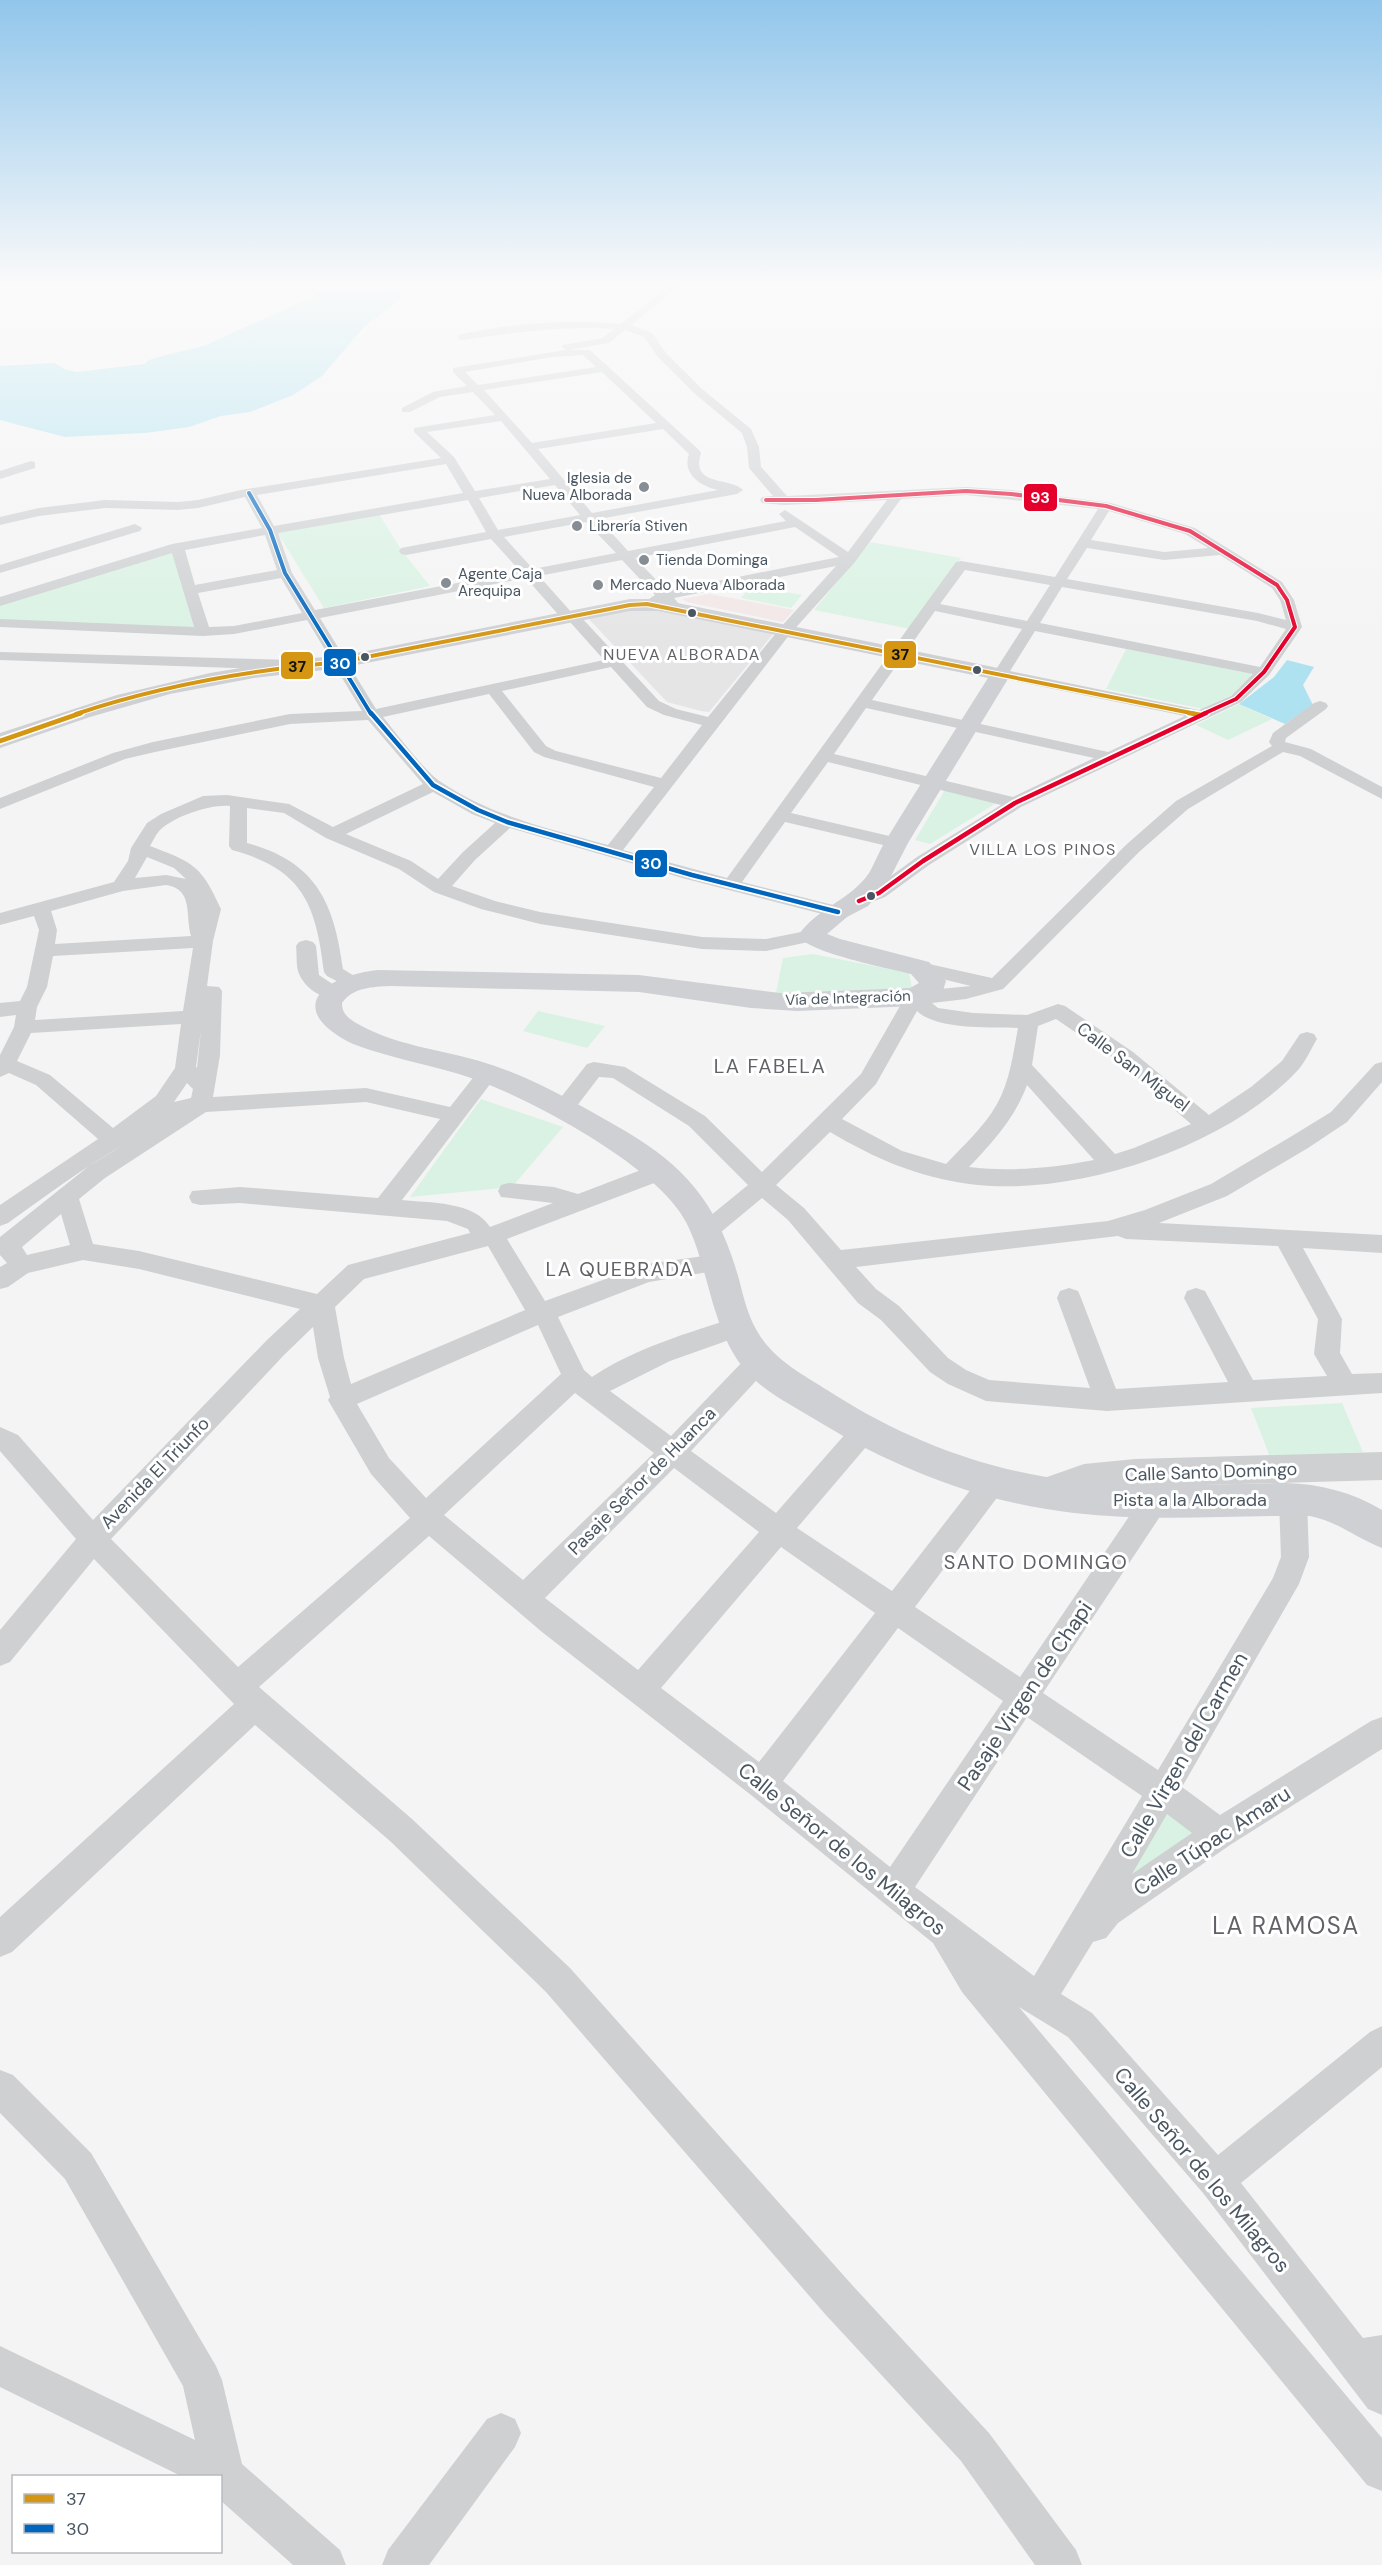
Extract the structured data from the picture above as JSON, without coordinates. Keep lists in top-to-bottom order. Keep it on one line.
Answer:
{"streets":{"main road":["Vía de Integración","Pista a la Alborada"],"street":["Calle San Miguel","Calle Santo Domingo","Avenida El Triunfo","Pasaje Señor de Huanca","Pasaje Virgen de Chapi","Calle Virgen del Carmen","Calle Túpac Amaru","Calle Señor de los Milagros"]},"crossings":[["Calle Santo Domingo","Pista a la Alborada"],["Avenida El Triunfo","Calle Señor de los Milagros"],["Pasaje Señor de Huanca","Calle Señor de los Milagros"],["Pista a la Alborada","Pasaje Virgen de Chapi"],["Pista a la Alborada","Calle Virgen del Carmen"],["Pasaje Virgen de Chapi","Calle Señor de los Milagros"],["Calle Virgen del Carmen","Calle Túpac Amaru"],["Calle Virgen del Carmen","Calle Señor de los Milagros"]],"districts":["NUEVA ALBORADA","VILLA LOS PINOS","LA FABELA","LA QUEBRADA","SANTO DOMINGO","LA RAMOSA"],"places":["Iglesia de Nueva Alborada","Librería Stiven","Tienda Dominga","Agente Caja Arequipa","Mercado Nueva Alborada"],"lines":["transit line 93","transit line 30","transit line 37"],"legend":["37","30"]}
